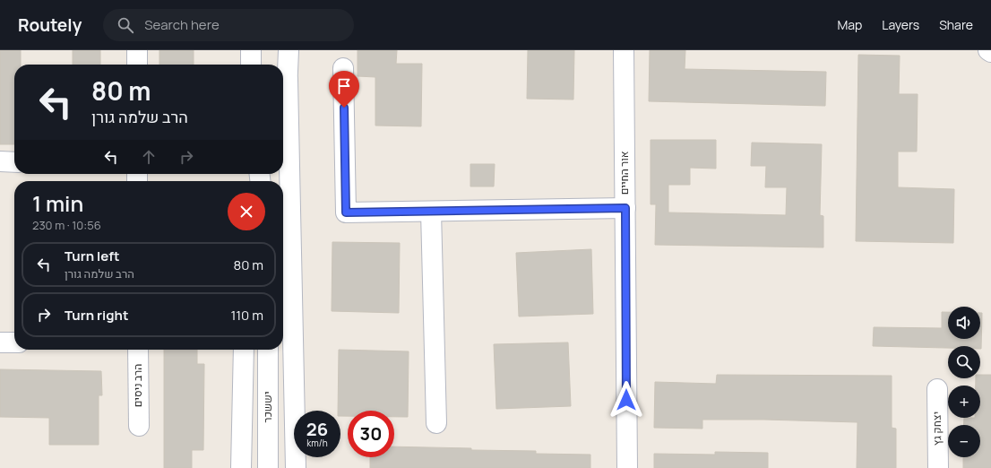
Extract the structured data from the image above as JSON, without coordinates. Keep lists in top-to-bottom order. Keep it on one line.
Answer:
{"streets":{"street":["אור החיים","הרב ניסים","יששכר","יצחק גץ"]},"page":{"header":"Routely","search":"Search here","nav":["Map","Layers","Share"],"turn":["80 m","הרב שלמה גורן"],"heading":["1 min","230 m · 10:56"],"list":[{"name":"Turn left","note":"הרב שלמה גורן","value":"80 m"},{"name":"Turn right","value":"110 m"}],"map_buttons":["+","−"],"speed":"26 km/h","limit":"30"}}
